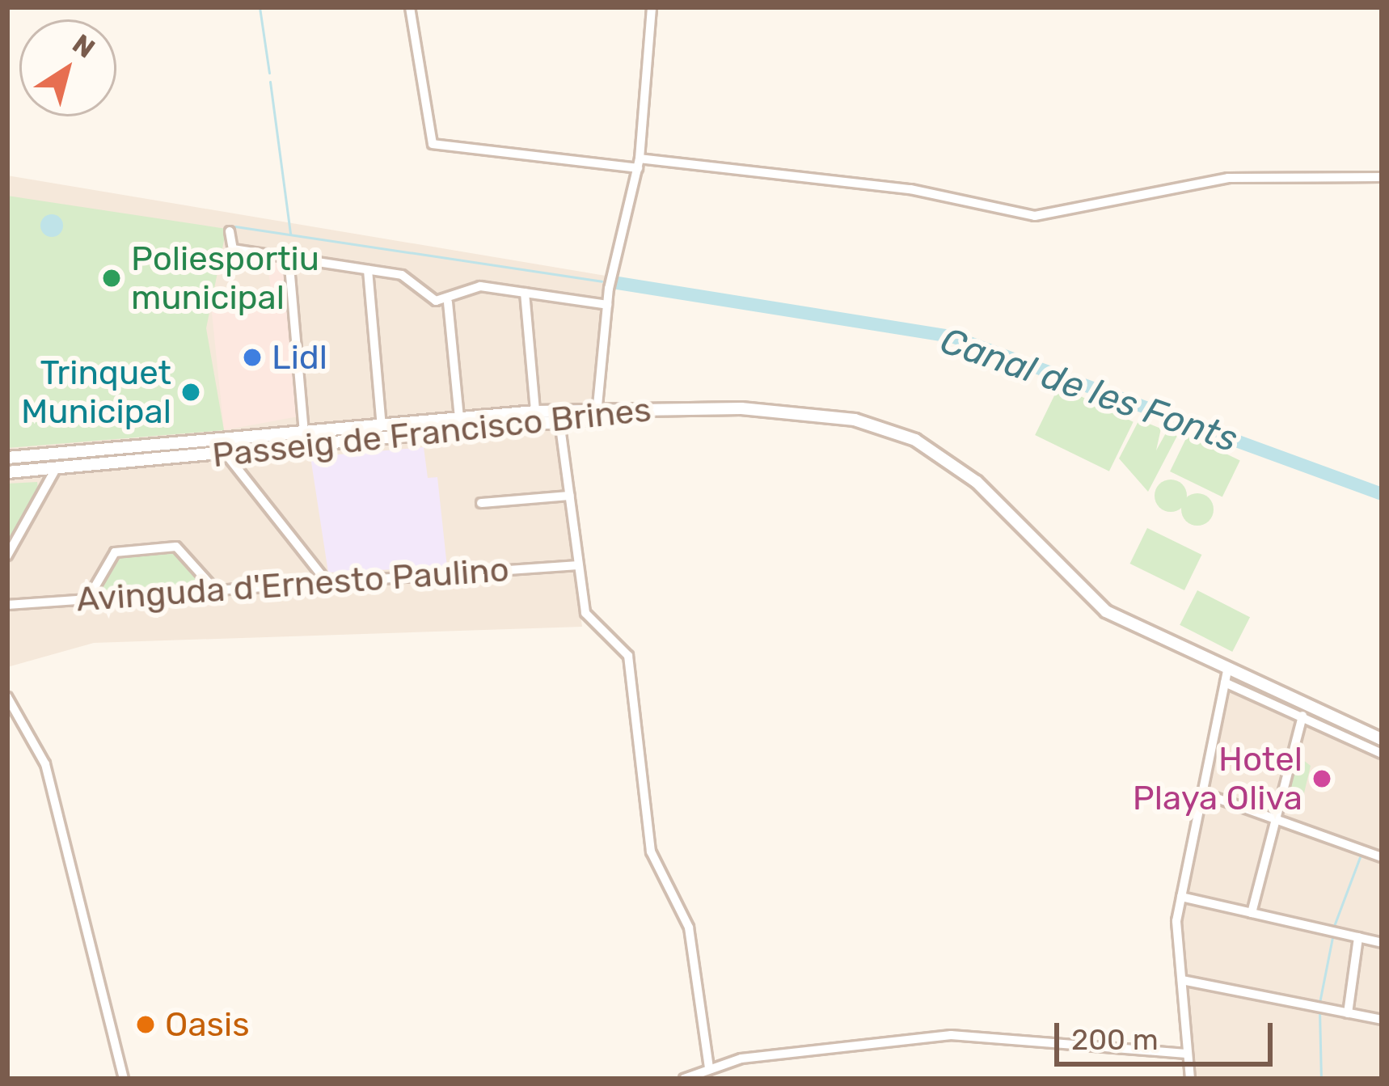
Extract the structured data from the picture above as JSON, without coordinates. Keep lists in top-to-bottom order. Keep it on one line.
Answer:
{"streets":{"street":["Passeig de Francisco Brines","Avinguda d'Ernesto Paulino"]},"water":["Canal de les Fonts"],"places":["Poliesportiu municipal","Lidl","Trinquet Municipal","Hotel Playa Oliva","Oasis"],"scale_bar":"200 m","north":"top right"}
